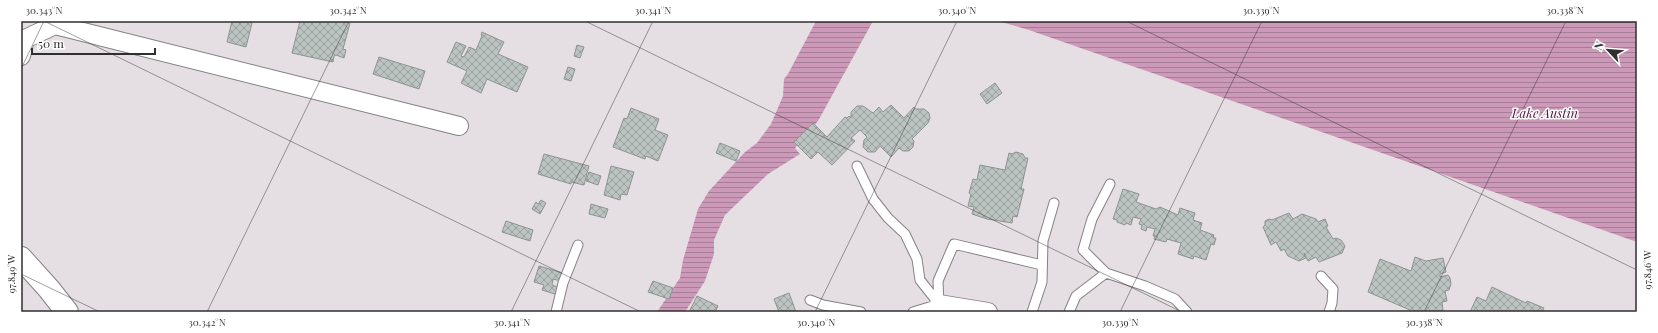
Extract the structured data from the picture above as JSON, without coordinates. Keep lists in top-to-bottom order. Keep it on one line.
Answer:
{"water":["Lake Austin"],"scale_bar":"50 m","north":"top left","coordinates":["30.343°N","30.342°N","30.341°N","30.340°N","30.339°N","30.338°N","97.846°W","97.849°W"]}
